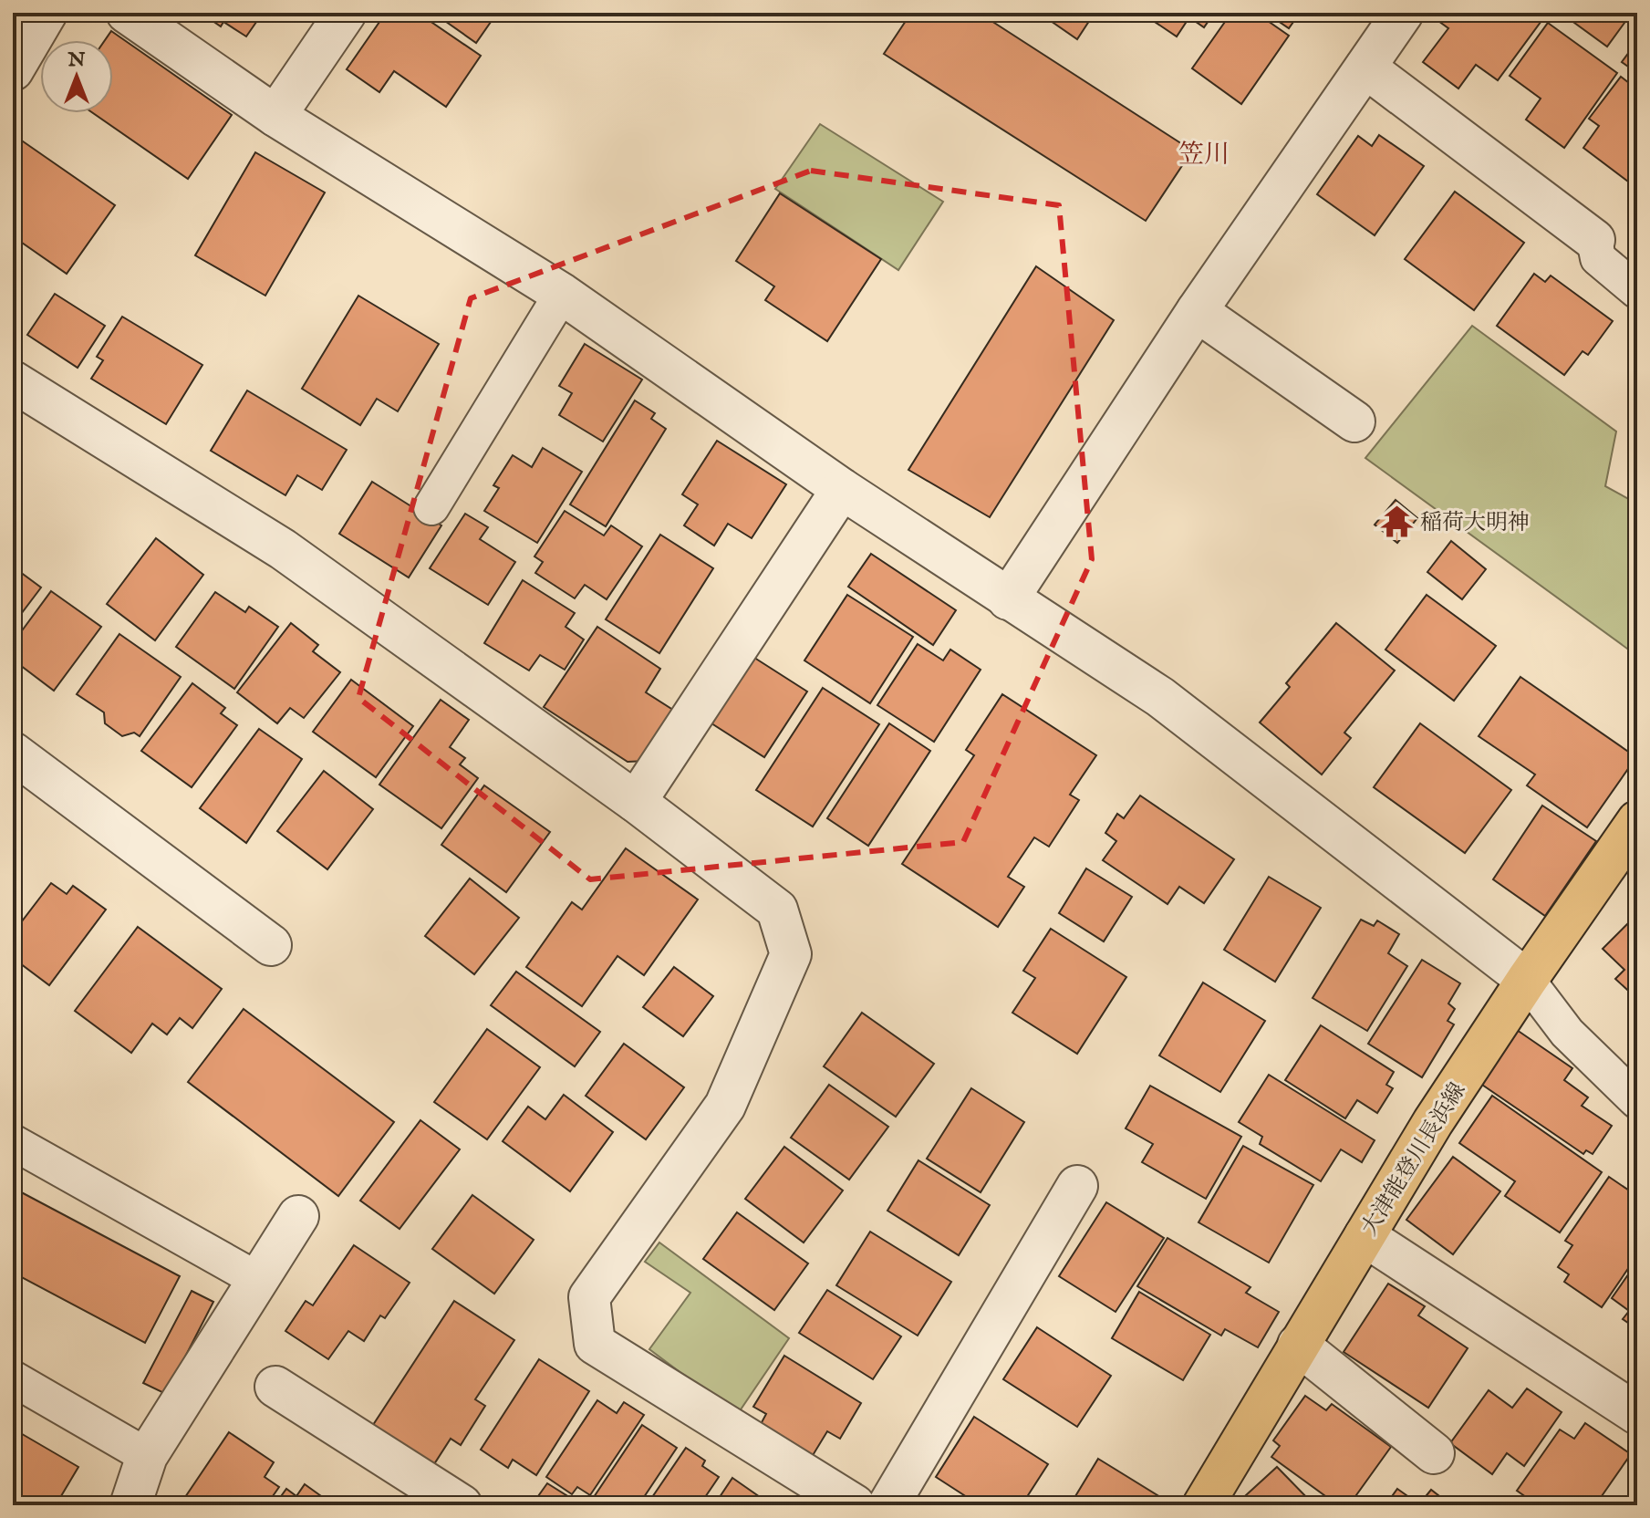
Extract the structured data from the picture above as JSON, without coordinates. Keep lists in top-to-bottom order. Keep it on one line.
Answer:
{"streets":{"main road":["大津能登川長浜線"]},"districts":["笠川"],"places":{"temple":["稲荷大明神"]},"north":"top"}
